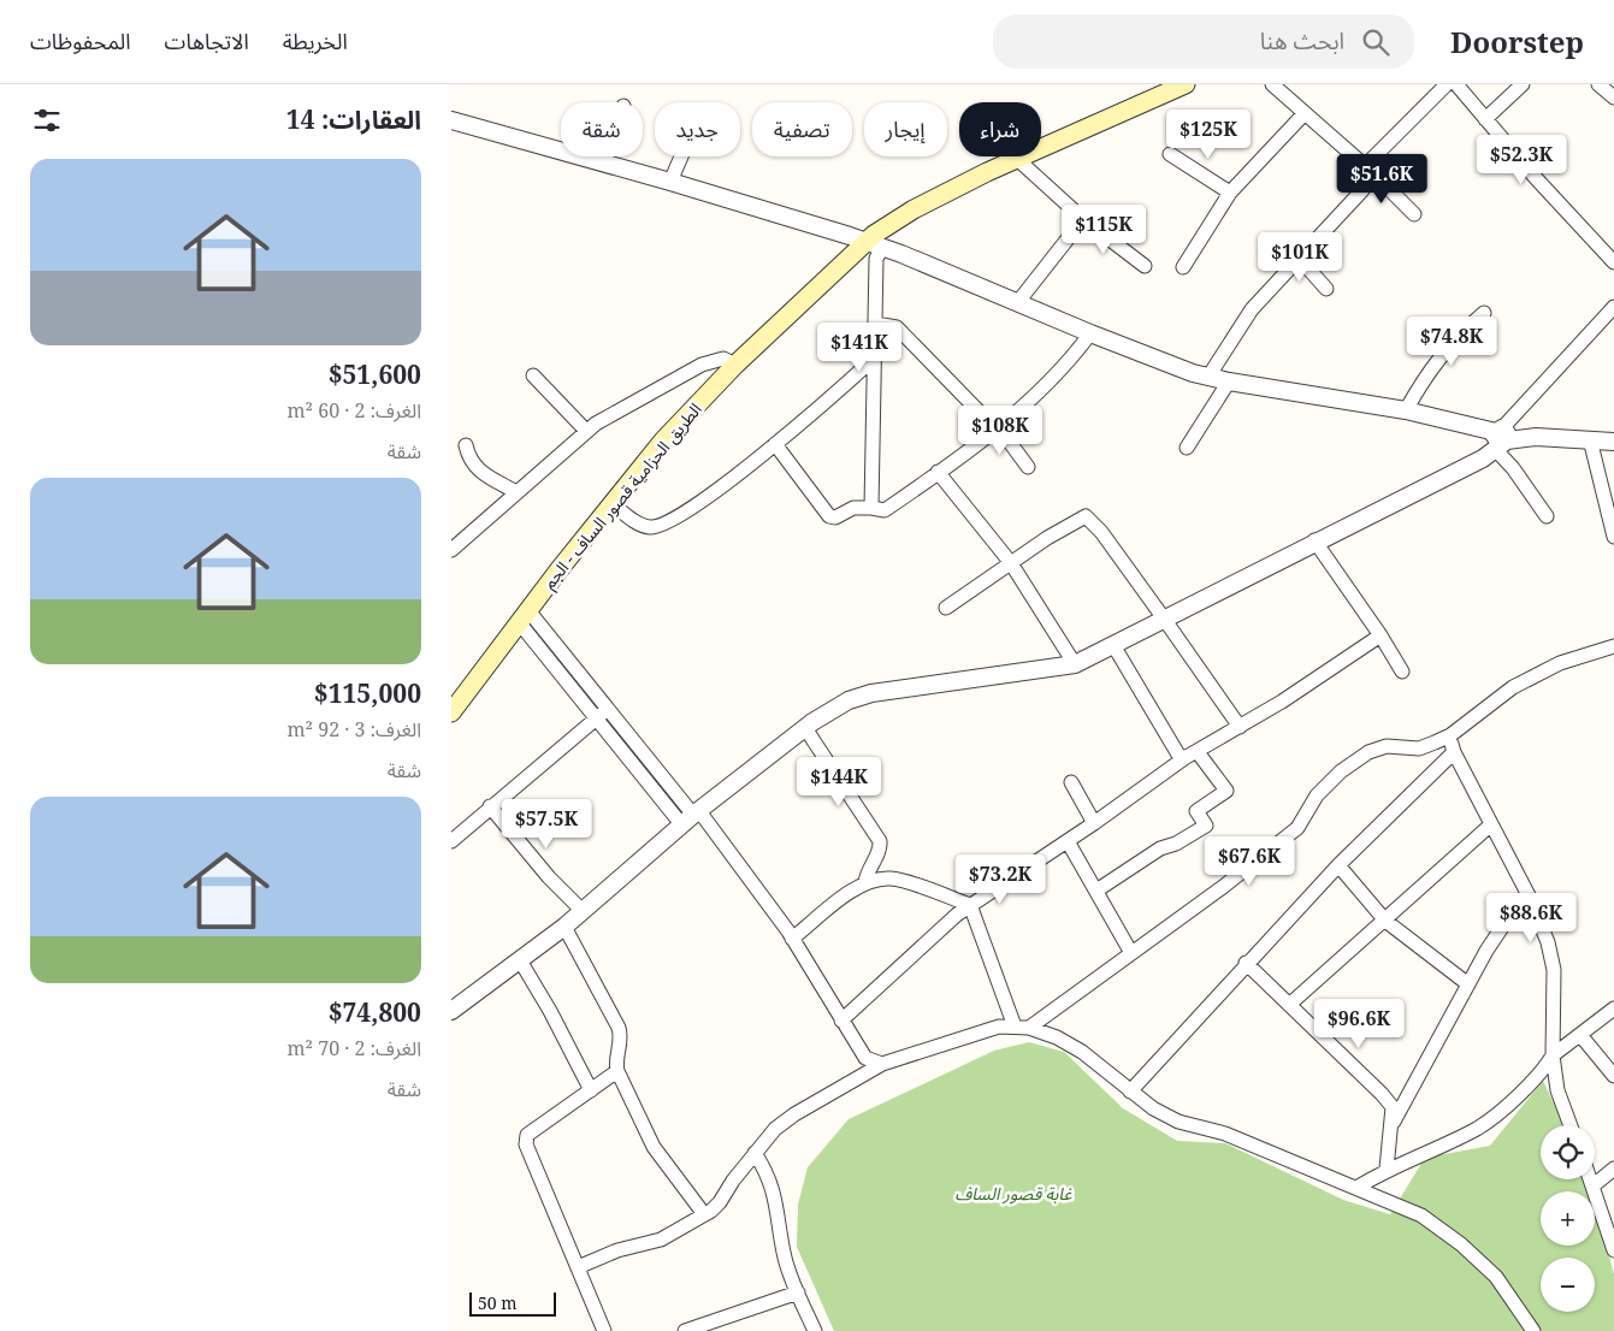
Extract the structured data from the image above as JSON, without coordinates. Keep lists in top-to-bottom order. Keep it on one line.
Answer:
{"streets":{"main road":["الطريق الحزامية قصور الساف - الجم"]},"parks":["غابة قصور الساف"],"scale_bar":"50 m","page":{"header":"Doorstep","search":"ابحث هنا","nav":["الخريطة","الاتجاهات","المحفوظات"],"heading":"العقارات: 14","chip":["شراء","إيجار","تصفية","جديد","شقة"],"price":["$125K","$52.3K","$51.6K","$115K","$101K","$74.8K","$141K","$108K","$144K","$57.5K","$67.6K","$73.2K","$88.6K","$96.6K"],"list":[{"name":"$51,600","note":"الغرف: 2 · 60 m² · شقة"},{"name":"$115,000","note":"الغرف: 3 · 92 m² · شقة"},{"name":"$74,800","note":"الغرف: 2 · 70 m² · شقة"}],"map_buttons":["+","−"],"scale":"50 m"}}
